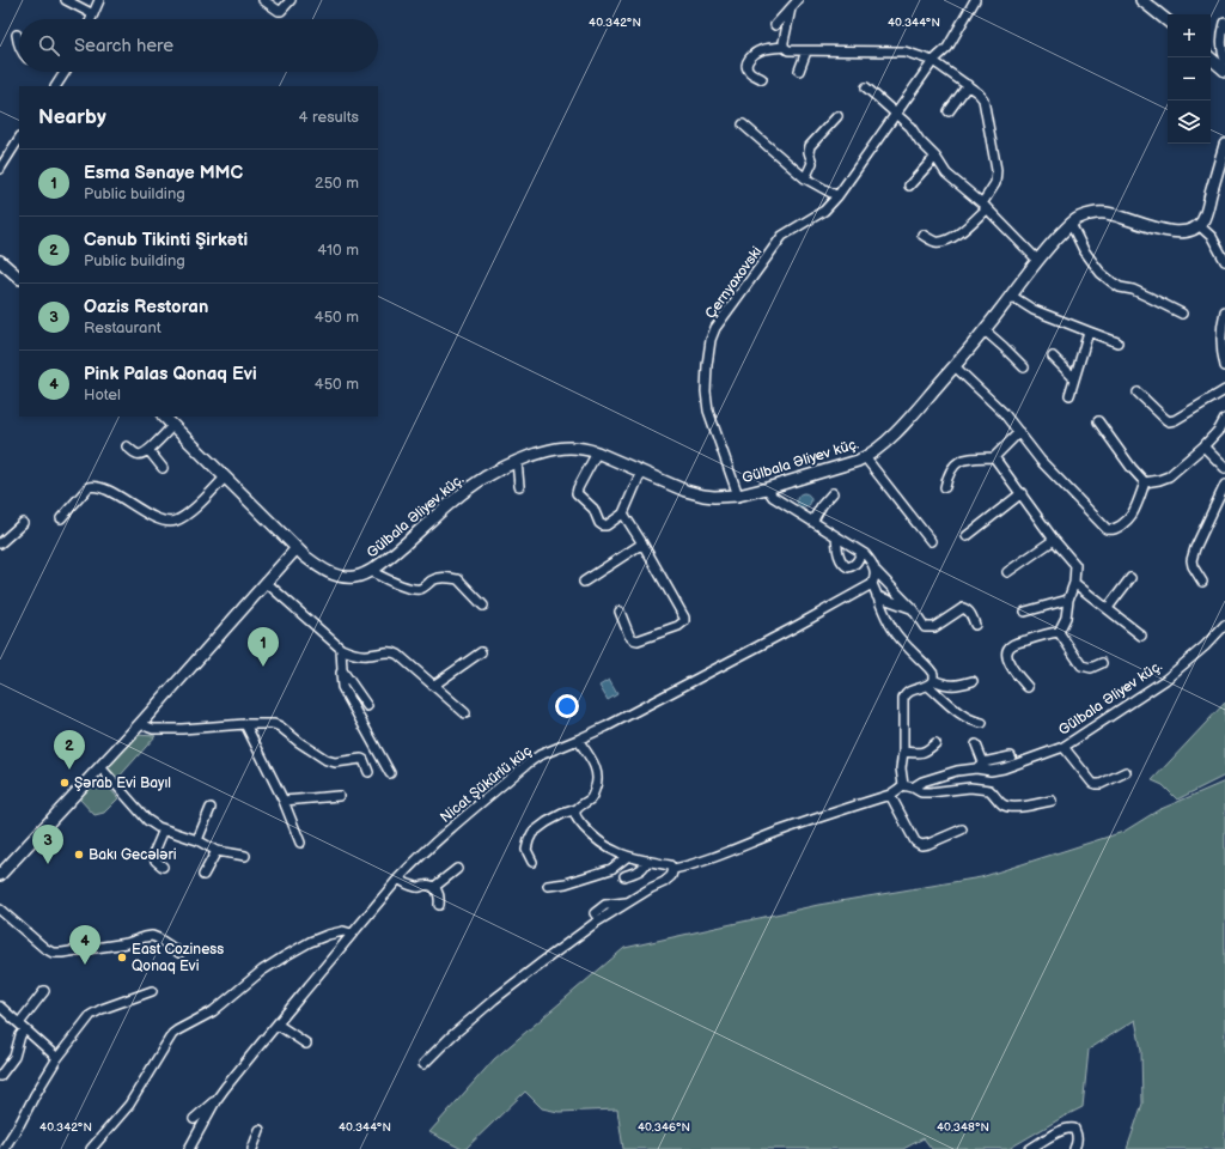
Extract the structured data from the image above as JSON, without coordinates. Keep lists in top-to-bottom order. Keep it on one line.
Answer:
{"streets":{"street":["Çernyaxovski","Gülbala Əliyev küç.","Nicat Şükürlü küç"]},"crossings":[["Çernyaxovski","Gülbala Əliyev küç."]],"places":["Şərab Evi Bayıl","Bakı Gecələri","East Coziness Qonaq Evi"],"page":{"map_buttons":["+","−"],"search":"Search here","heading":["Nearby","4 results"],"list":[{"mark":"1","name":"Esma Sənaye MMC","note":"Public building","value":"250 m"},{"mark":"2","name":"Cənub Tikinti Şirkəti","note":"Public building","value":"410 m"},{"mark":"3","name":"Oazis Restoran","note":"Restaurant","value":"450 m"},{"mark":"4","name":"Pink Palas Qonaq Evi","note":"Hotel","value":"450 m"}],"pins":["1","2","3","4"]},"coordinates":["40.342°N","40.344°N","40.346°N","40.348°N"]}
